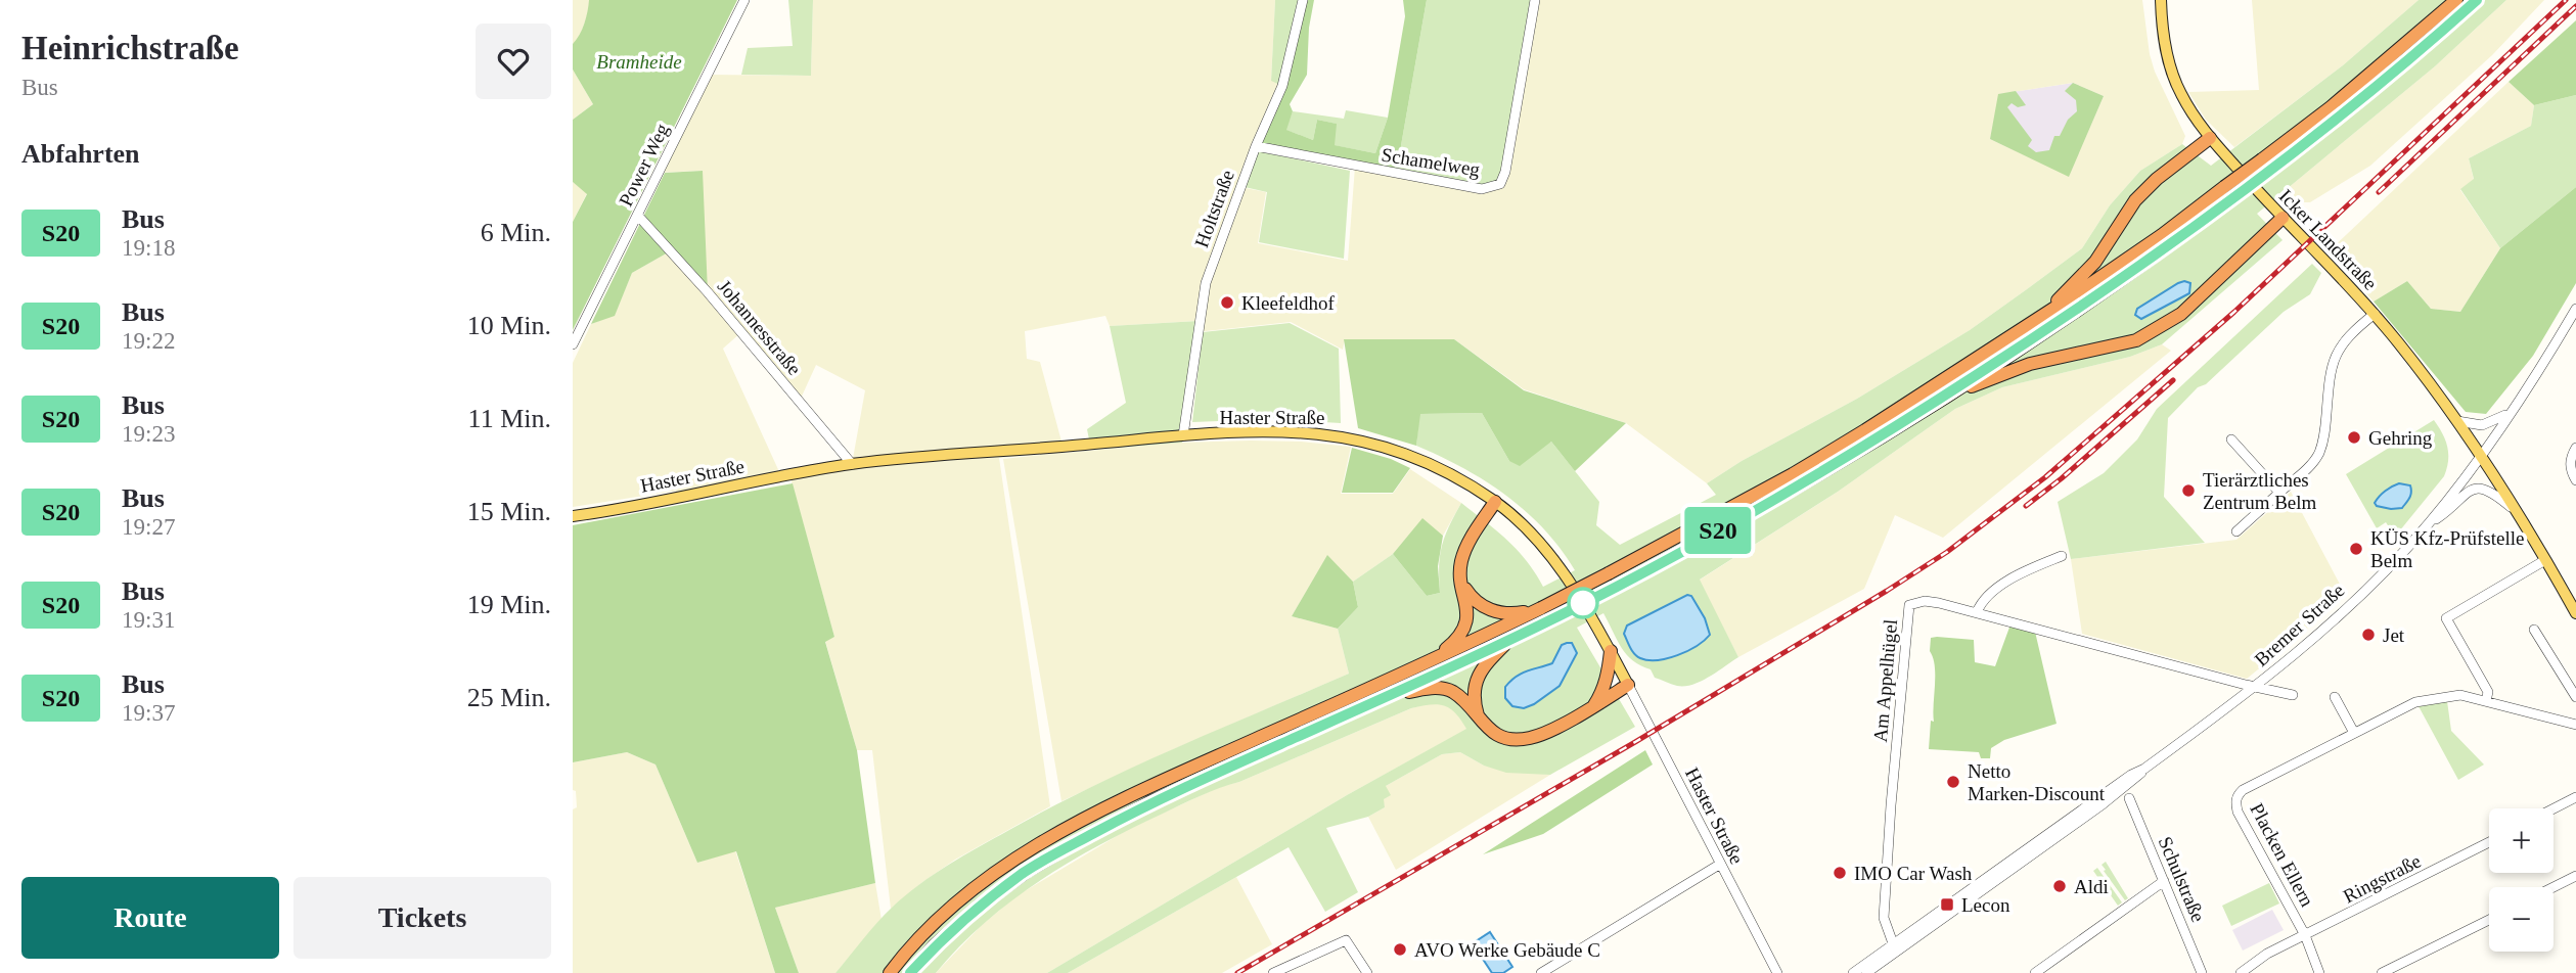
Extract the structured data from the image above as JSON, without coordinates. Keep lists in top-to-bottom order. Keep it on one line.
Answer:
{"streets":{"main road":["Icker Landstraße","Haster Straße"],"street":["Schamelweg","Power Weg","Holtstraße","Johannesstraße","Bremer Straße","Am Appelhügel","Placken Ellern","Ringstraße","Schulstraße"]},"crossings":[["Schamelweg","Holtstraße"],["Power Weg","Johannesstraße"],["Holtstraße","Haster Straße"],["Icker Landstraße","Bremer Straße"],["Johannesstraße","Haster Straße"],["Bremer Straße","Am Appelhügel"],["Placken Ellern","Ringstraße"]],"parks":["Bramheide"],"places":{"other":["Kleefeldhof","Gehring","Tierärztliches Zentrum Belm","KÜS Kfz-Prüfstelle Belm","Jet","Netto Marken-Discount","IMO Car Wash","Aldi","AVO Werke Gebäude C"],"transit":["Lecon"]},"lines":["bus line S20"],"page":{"heading":[["Heinrichstraße","Bus"],"Abfahrten"],"on_map":"S20","list":[{"mark":"S20","name":"Bus","note":"19:18","value":"6 Min."},{"mark":"S20","name":"Bus","note":"19:22","value":"10 Min."},{"mark":"S20","name":"Bus","note":"19:23","value":"11 Min."},{"mark":"S20","name":"Bus","note":"19:27","value":"15 Min."},{"mark":"S20","name":"Bus","note":"19:31","value":"19 Min."},{"mark":"S20","name":"Bus","note":"19:37","value":"25 Min."}],"map_buttons":["+","−"],"buttons":["Route","Tickets"]}}
